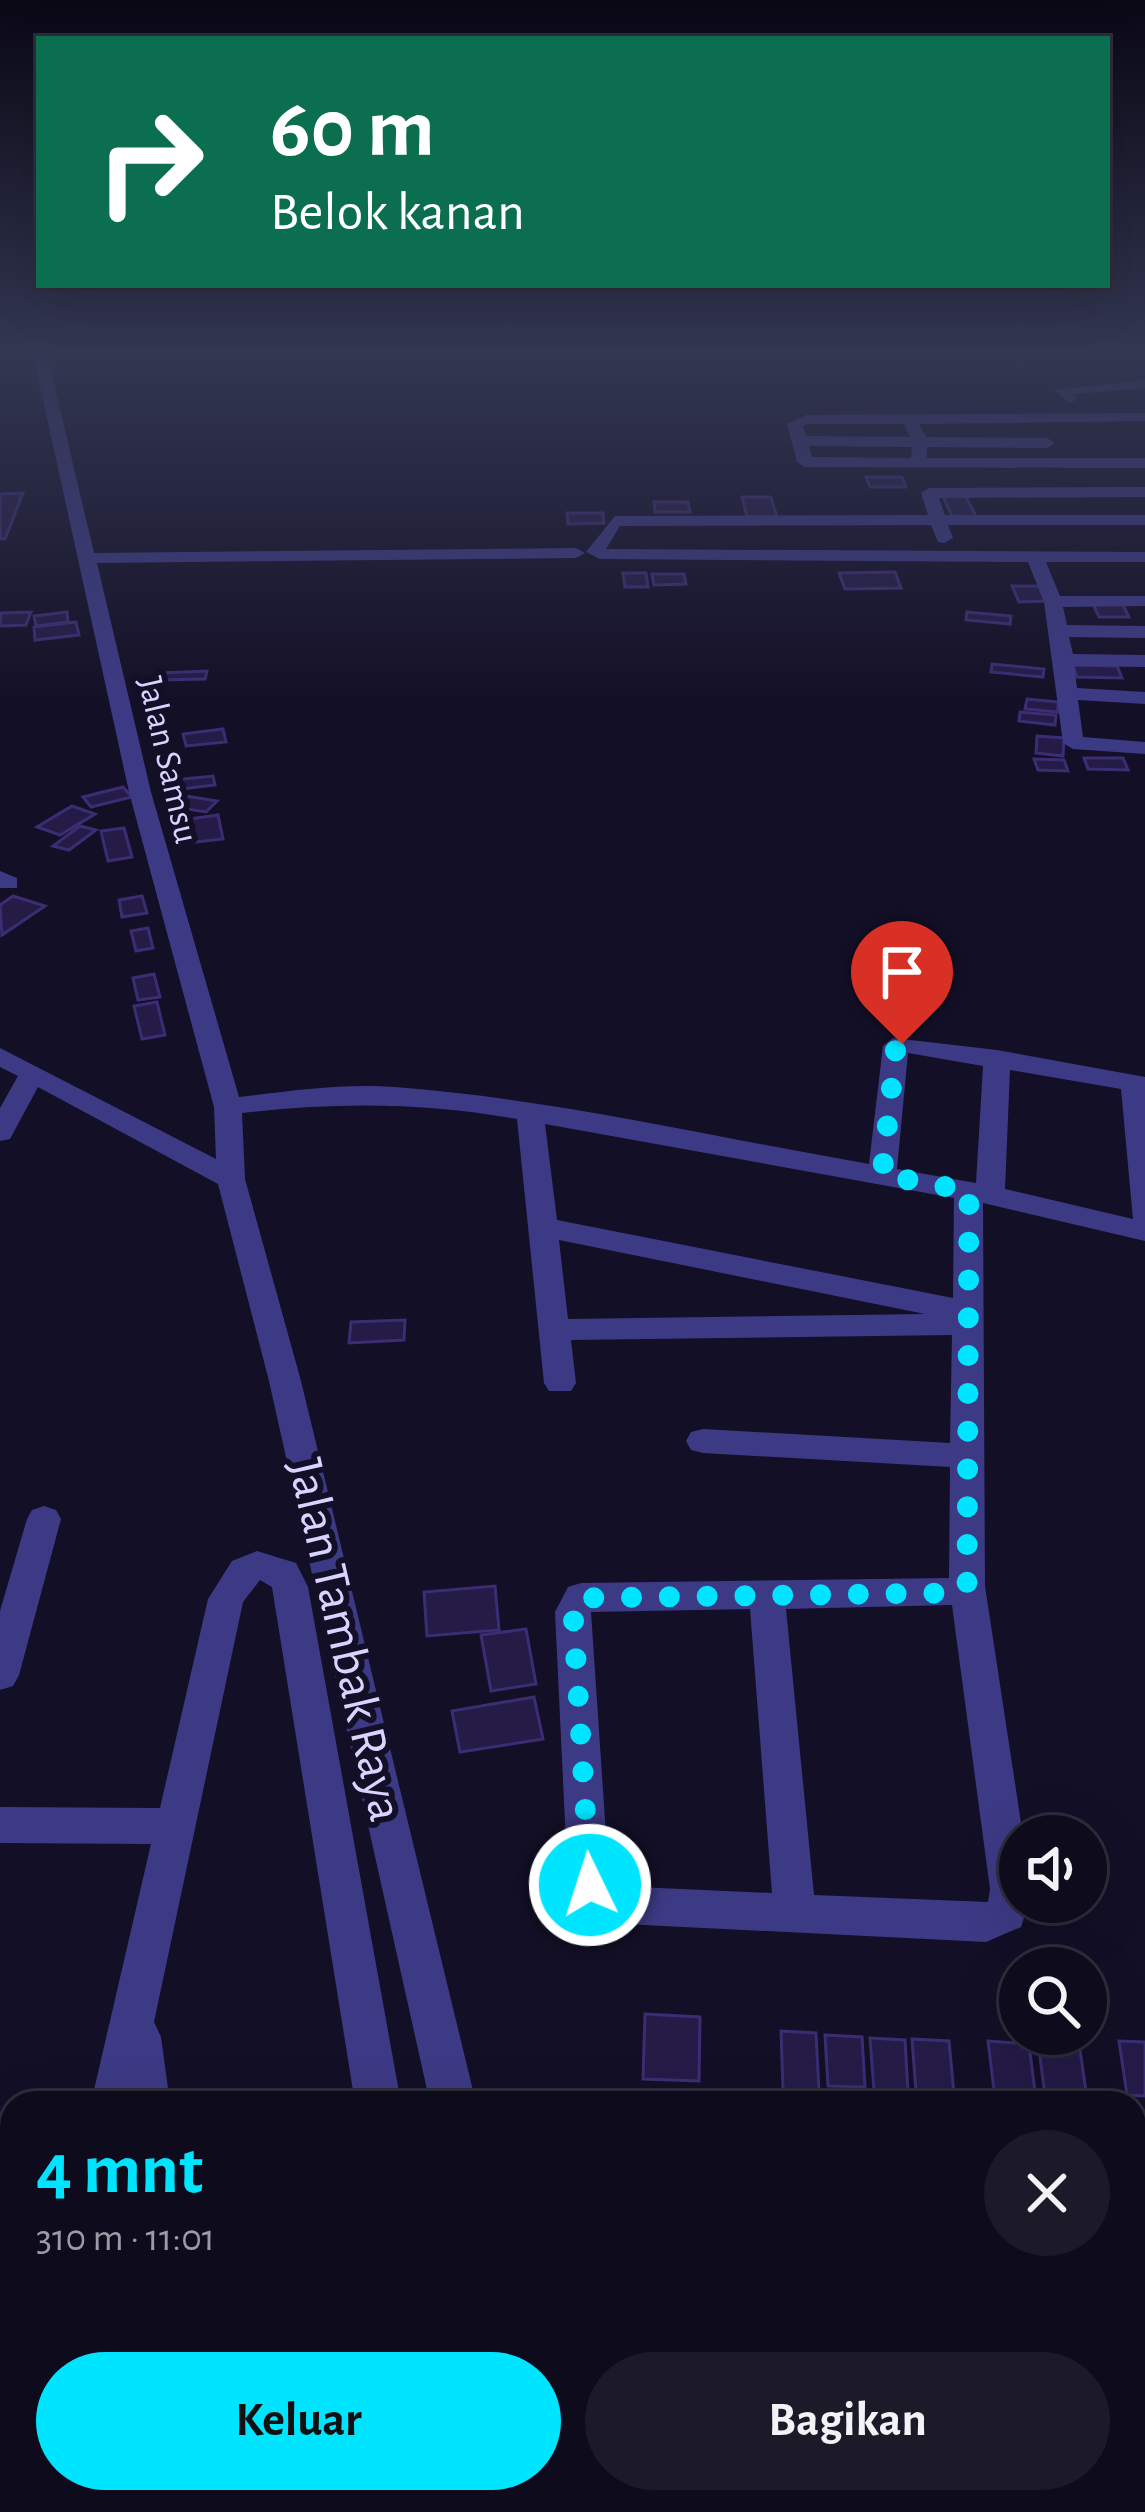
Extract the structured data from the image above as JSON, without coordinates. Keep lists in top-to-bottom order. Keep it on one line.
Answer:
{"streets":{"street":["Jalan Samsu","Jalan Tambak Raya"]},"crossings":[["Jalan Samsu","Jalan Tambak Raya"]],"page":{"turn":["60 m","Belok kanan"],"heading":["4 mnt","310 m · 11:01"],"buttons":["Keluar","Bagikan"]}}
